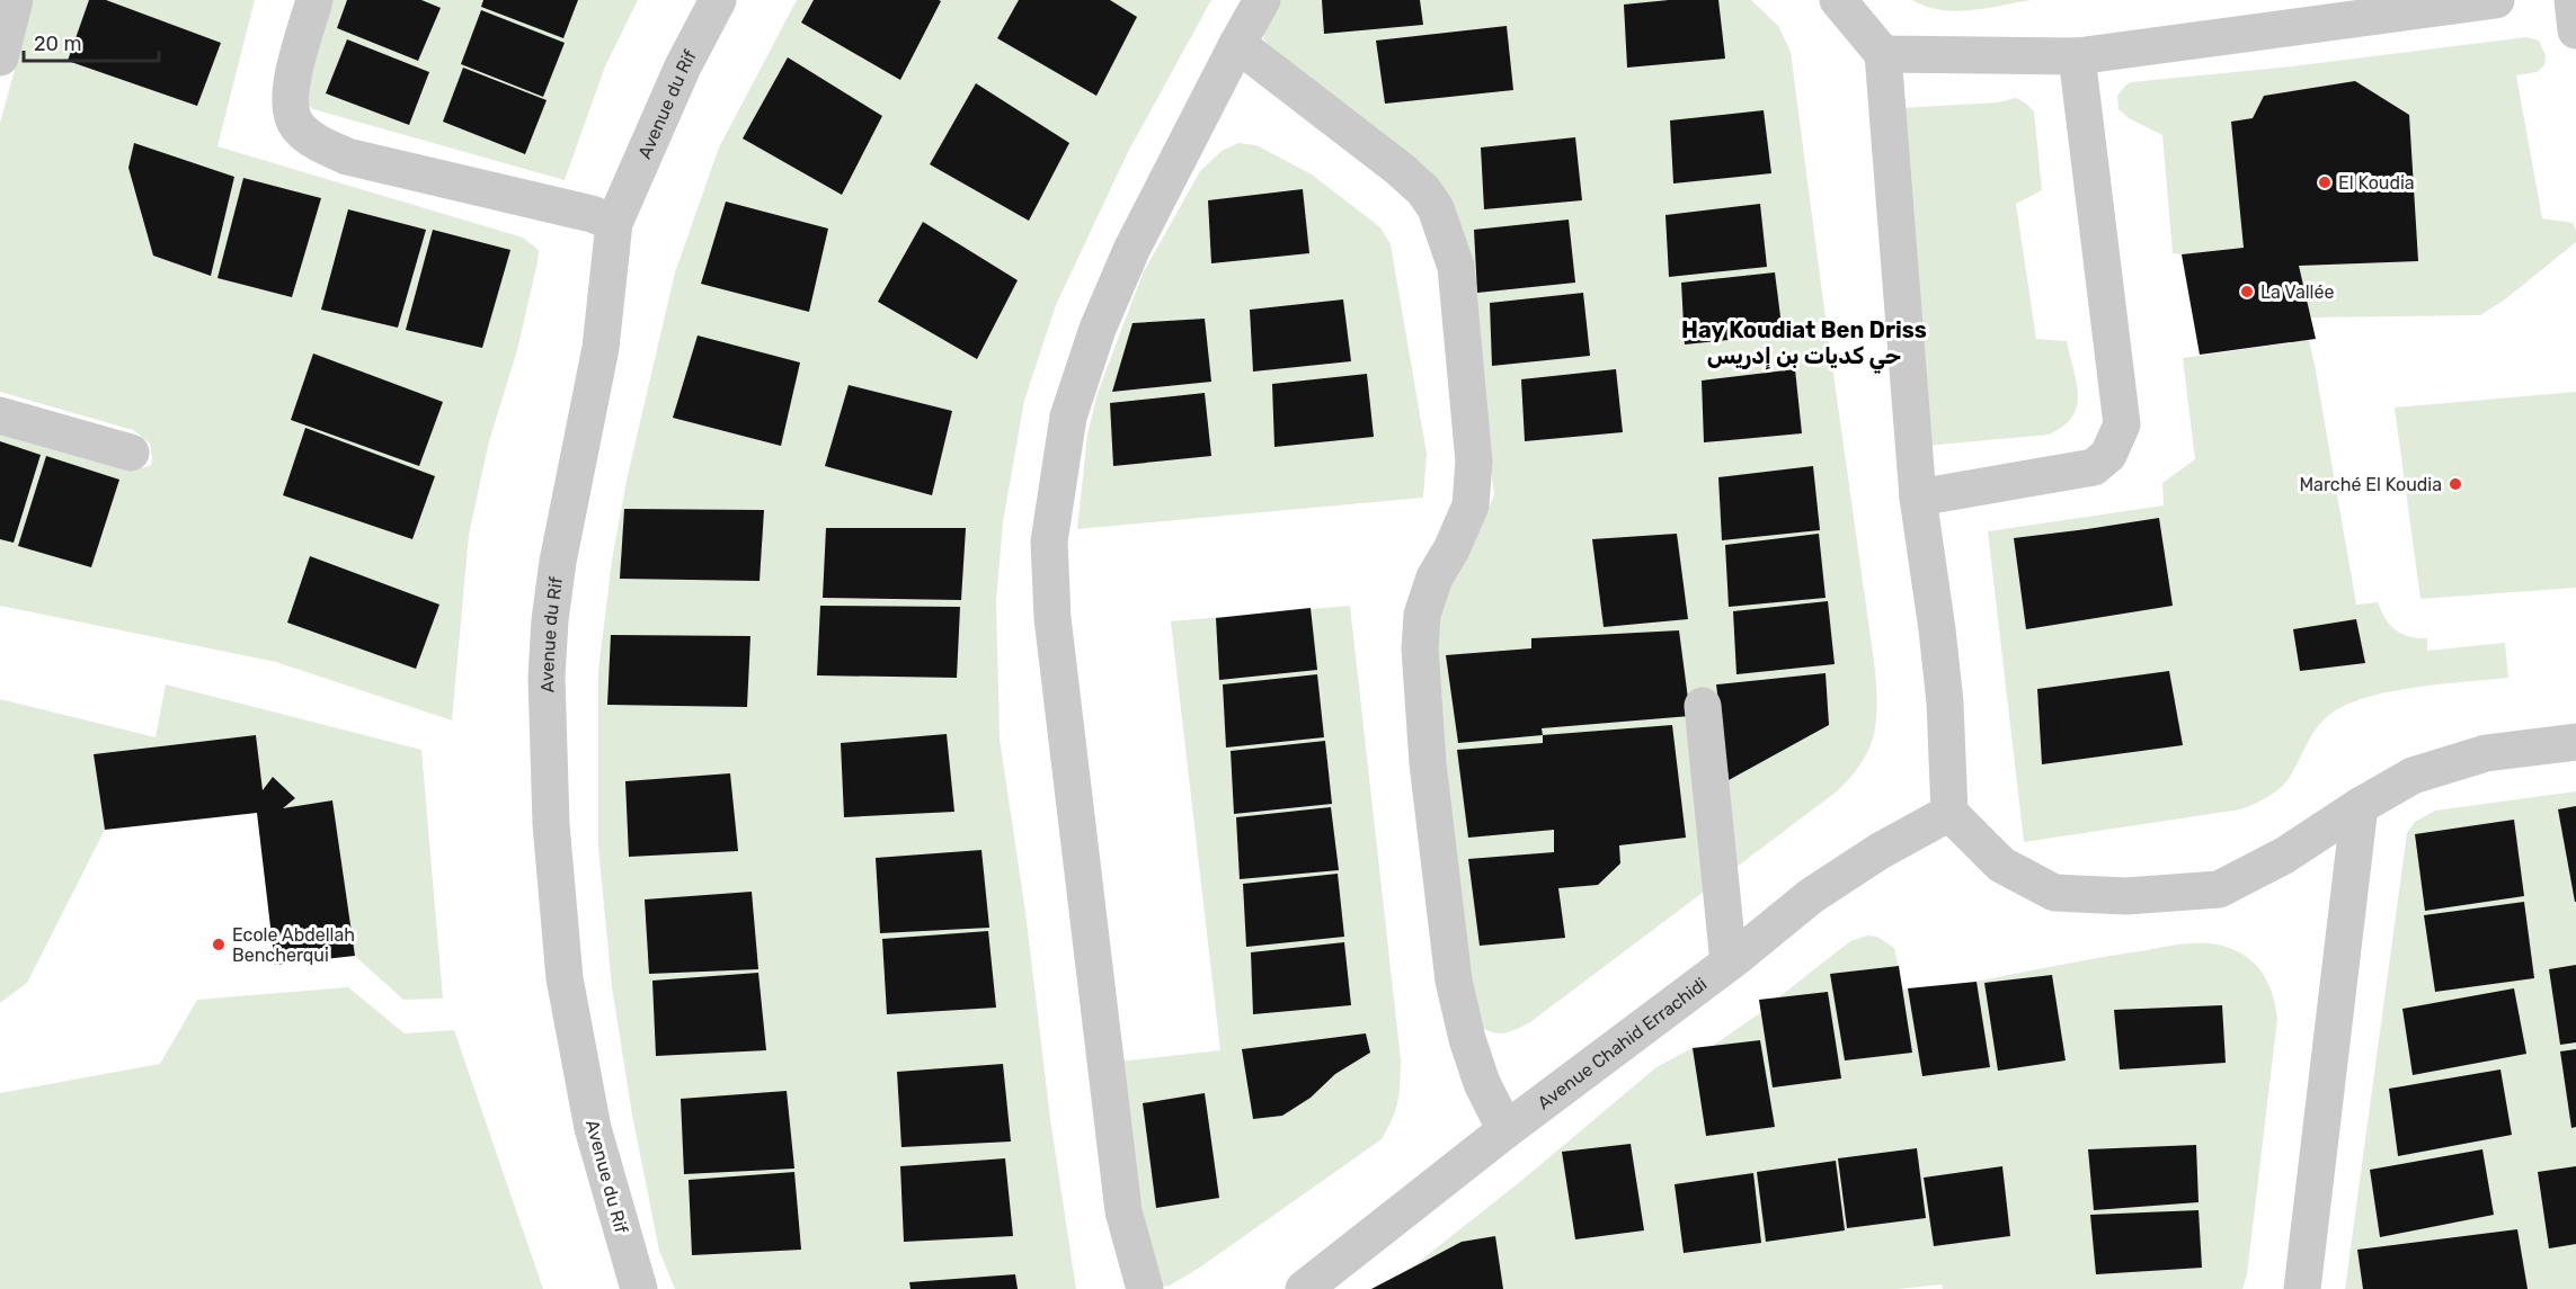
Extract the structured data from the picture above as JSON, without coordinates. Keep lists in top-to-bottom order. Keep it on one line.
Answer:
{"streets":{"street":["Avenue du Rif","Avenue Chahid Errachidi"]},"districts":["Hay Koudiat Ben Driss حي كديات بن إدريس"],"places":["El Koudia","La Vallée","Marché El Koudia","Ecole Abdellah Bencherqui"],"scale_bar":"20 m"}
